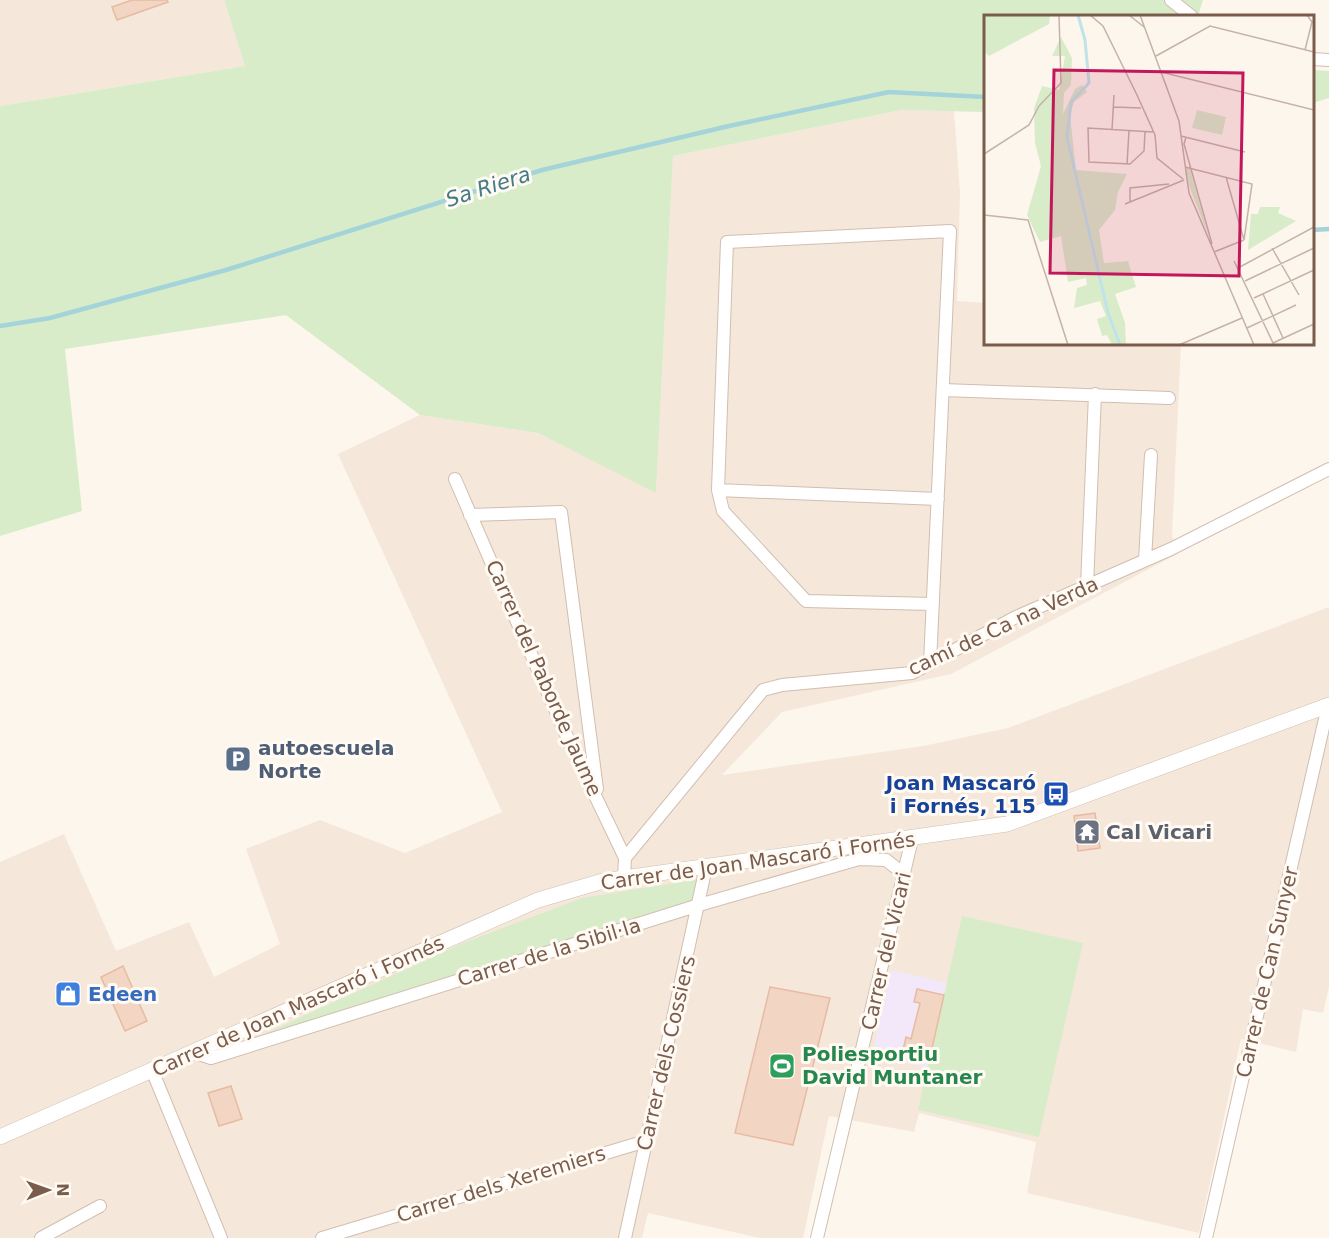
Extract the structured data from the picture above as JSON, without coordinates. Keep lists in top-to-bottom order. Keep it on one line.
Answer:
{"streets":{"street":["camí de Ca na Verda","Carrer del Paborde Jaume","Carrer de Joan Mascaró i Fornés","Carrer del Vicari","Carrer de la Sibil·la","Carrer de Can Sunyer","Carrer dels Cossiers","Carrer dels Xeremiers"]},"crossings":[["camí de Ca na Verda","Carrer del Paborde Jaume"],["Carrer del Paborde Jaume","Carrer de Joan Mascaró i Fornés"],["Carrer de Joan Mascaró i Fornés","Carrer del Vicari"],["Carrer de Joan Mascaró i Fornés","Carrer de la Sibil·la"],["Carrer de Joan Mascaró i Fornés","Carrer de Can Sunyer"],["Carrer de Joan Mascaró i Fornés","Carrer dels Cossiers"],["Carrer del Vicari","Carrer de la Sibil·la"],["Carrer de la Sibil·la","Carrer dels Cossiers"],["Carrer dels Cossiers","Carrer dels Xeremiers"]],"water":["Sa Riera"],"places":{"parking":["autoescuela Norte"],"bus stop":["Joan Mascaró i Fornés, 115"],"temple":["Cal Vicari"],"shop":["Edeen"],"sports":["Poliesportiu David Muntaner"]},"north":"right"}
